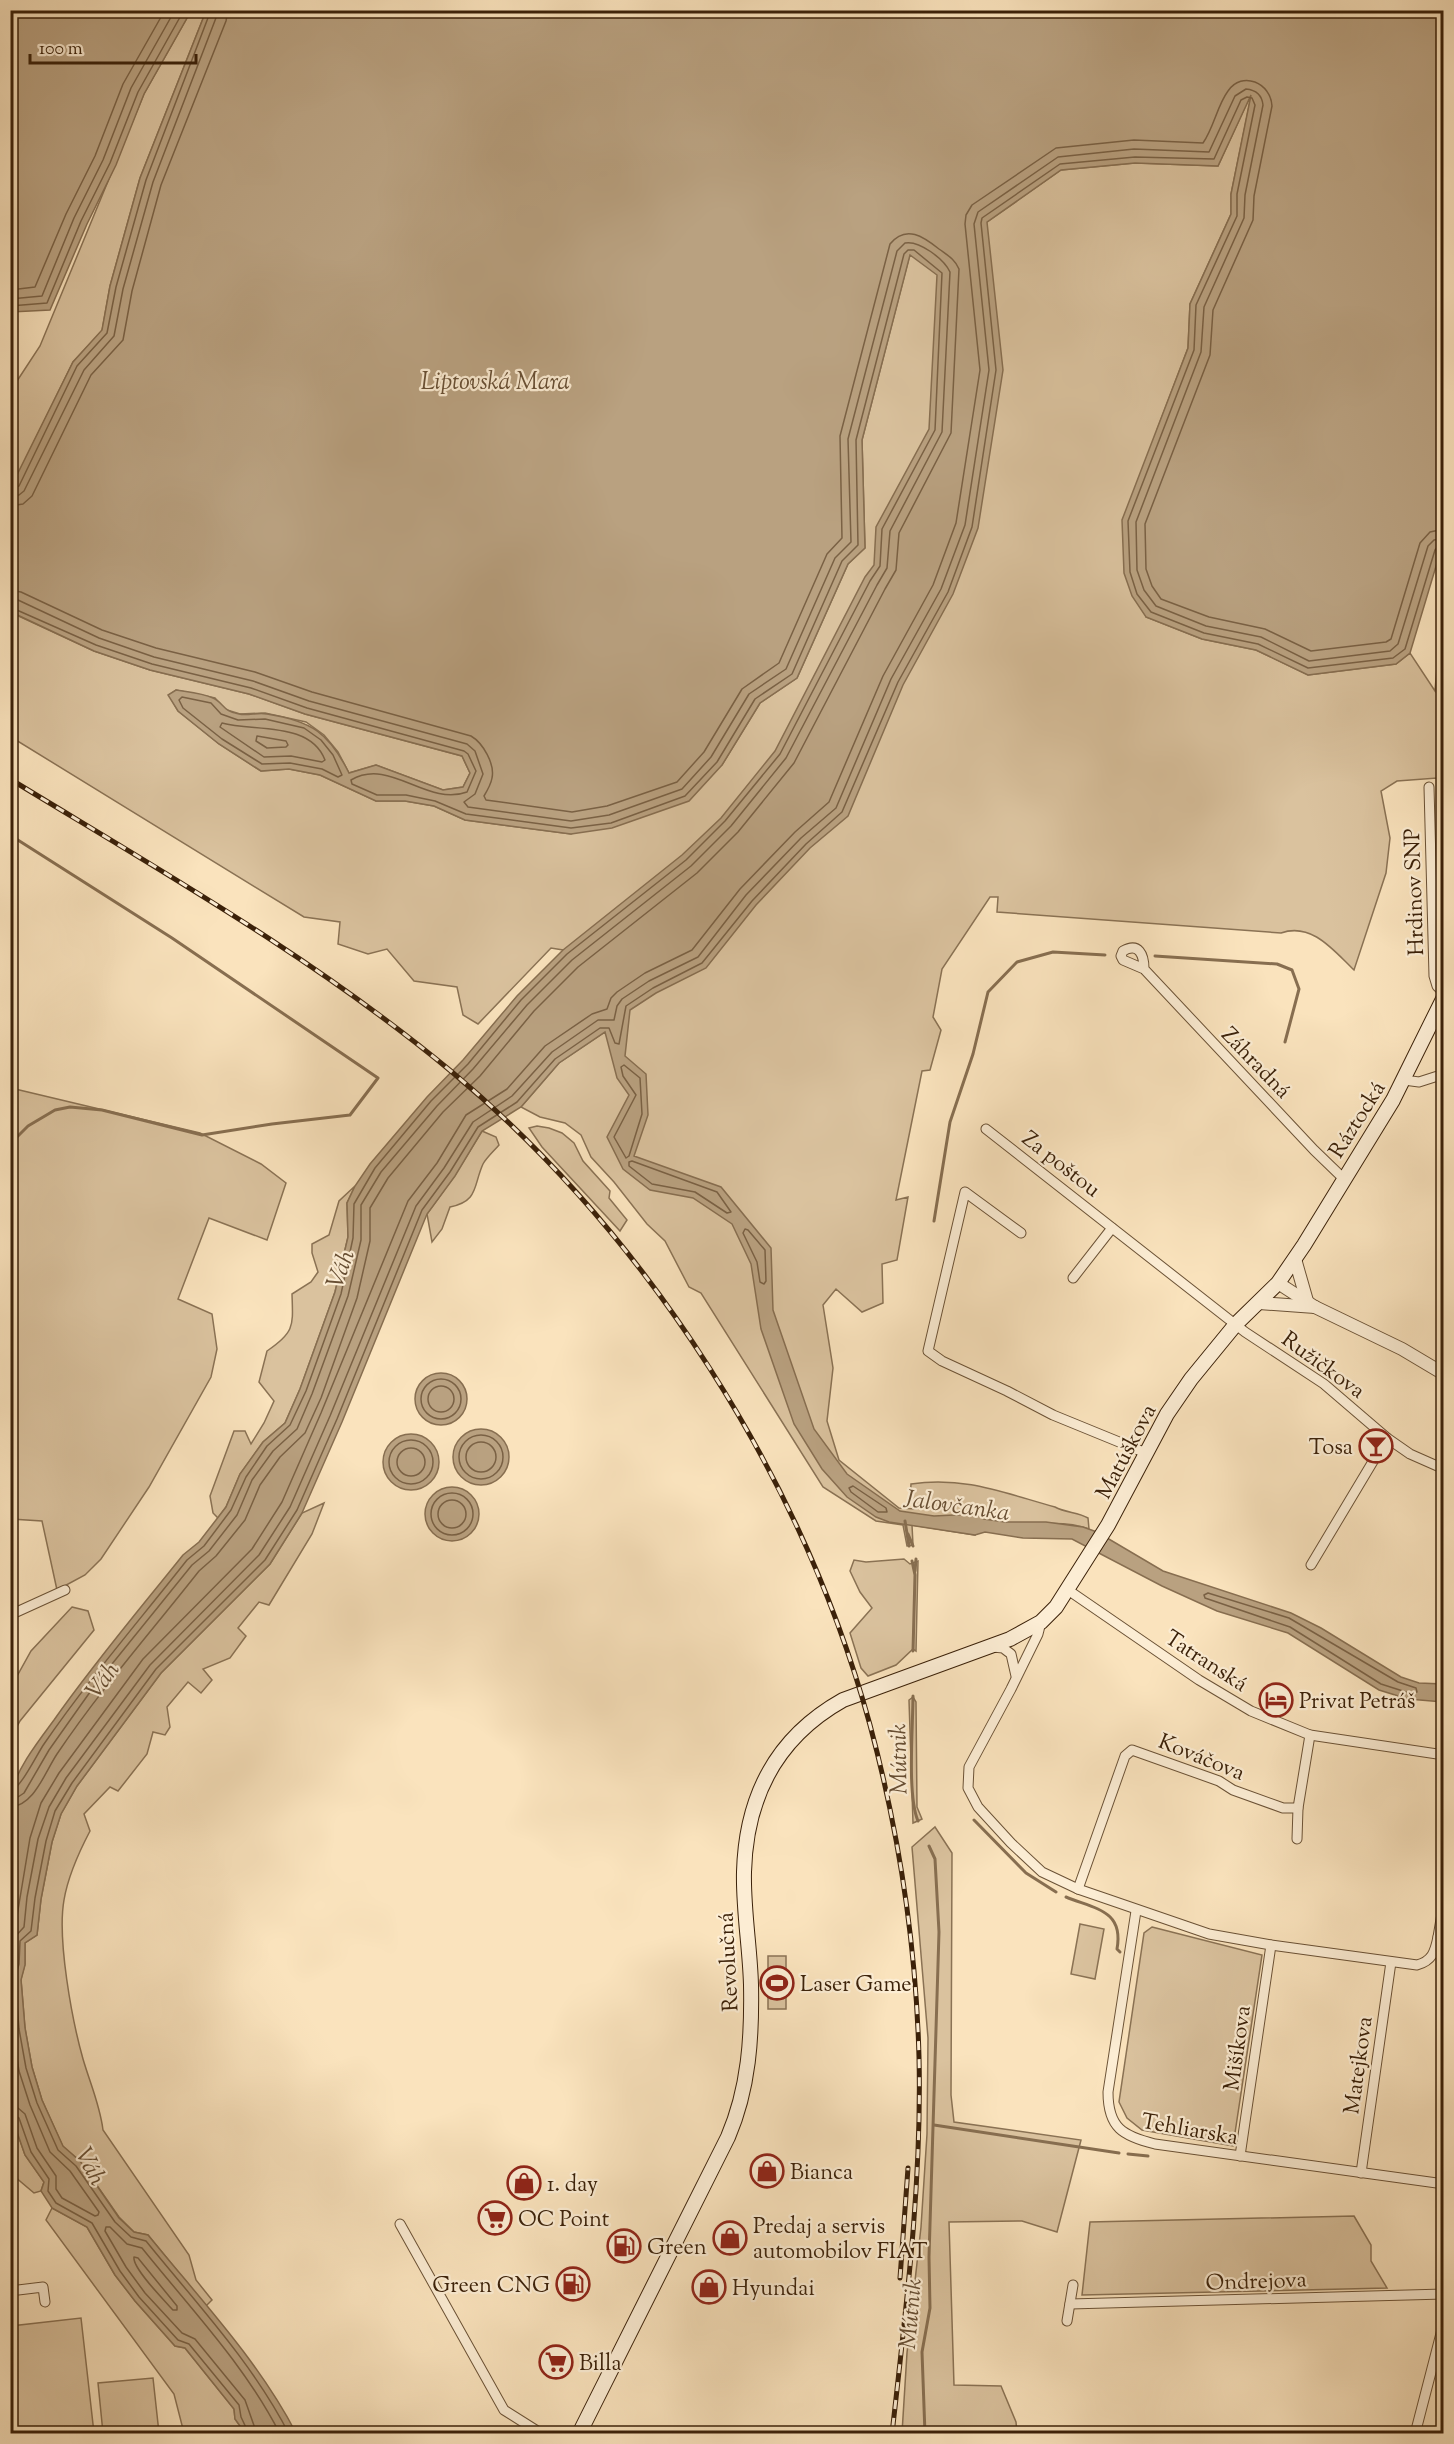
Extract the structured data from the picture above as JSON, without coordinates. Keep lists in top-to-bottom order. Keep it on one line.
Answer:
{"streets":{"main road":["Ráztocká","Matúškova","Revolučná"],"street":["Hrdinov SNP","Záhradná","Za poštou","Ružičkova","Tatranská","Kováčova","Mišíkova","Matejkova","Tehliarska","Ondrejova"]},"crossings":[["Záhradná","Ráztocká"],["Ráztocká","Matúškova"],["Za poštou","Ružičkova"],["Za poštou","Matúškova"],["Ružičkova","Matúškova"],["Matúškova","Tatranská"],["Matúškova","Kováčova"],["Matúškova","Revolučná"],["Mišíkova","Tehliarska"],["Matejkova","Tehliarska"]],"water":["Liptovská Mara","Váh","Jalovčanka","Mútnik"],"places":{"bar":["Tosa"],"hotel":["Privat Petráš"],"sports":["Laser Game"],"shop":["Bianca","1. day","Predaj a servis automobilov FIAT","Hyundai"],"supermarket":["OC Point","Billa"],"fuel station":["Green","Green CNG"]},"scale_bar":"100 m"}
